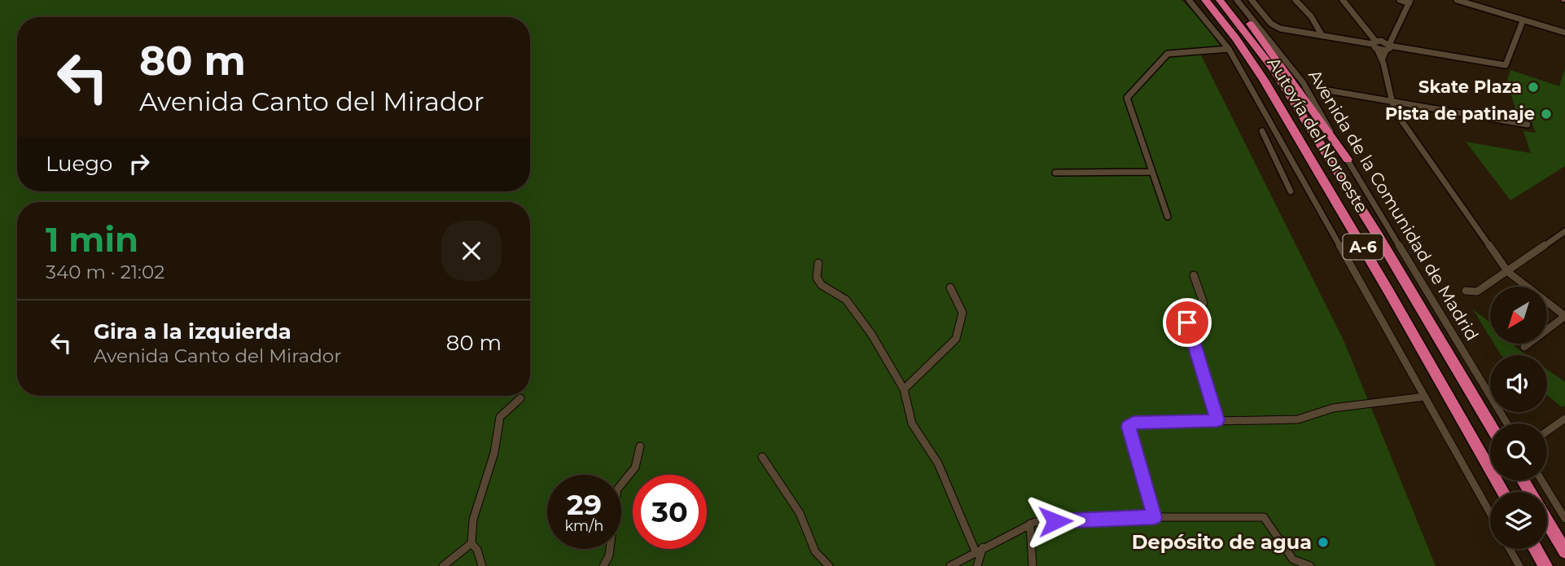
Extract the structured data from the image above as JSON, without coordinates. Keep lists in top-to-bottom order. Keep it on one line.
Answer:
{"streets":{"highway":["Autovía del Noroeste","A-6"],"street":["Avenida de la Comunidad de Madrid"]},"places":["Skate Plaza","Pista de patinaje","Depósito de agua"],"north":"bottom left","page":{"turn":["80 m","Avenida Canto del Mirador"],"then":"Luego","heading":["1 min","340 m · 21:02"],"list":[{"name":"Gira a la izquierda","note":"Avenida Canto del Mirador","value":"80 m"}],"speed":"29 km/h","limit":"30"}}
